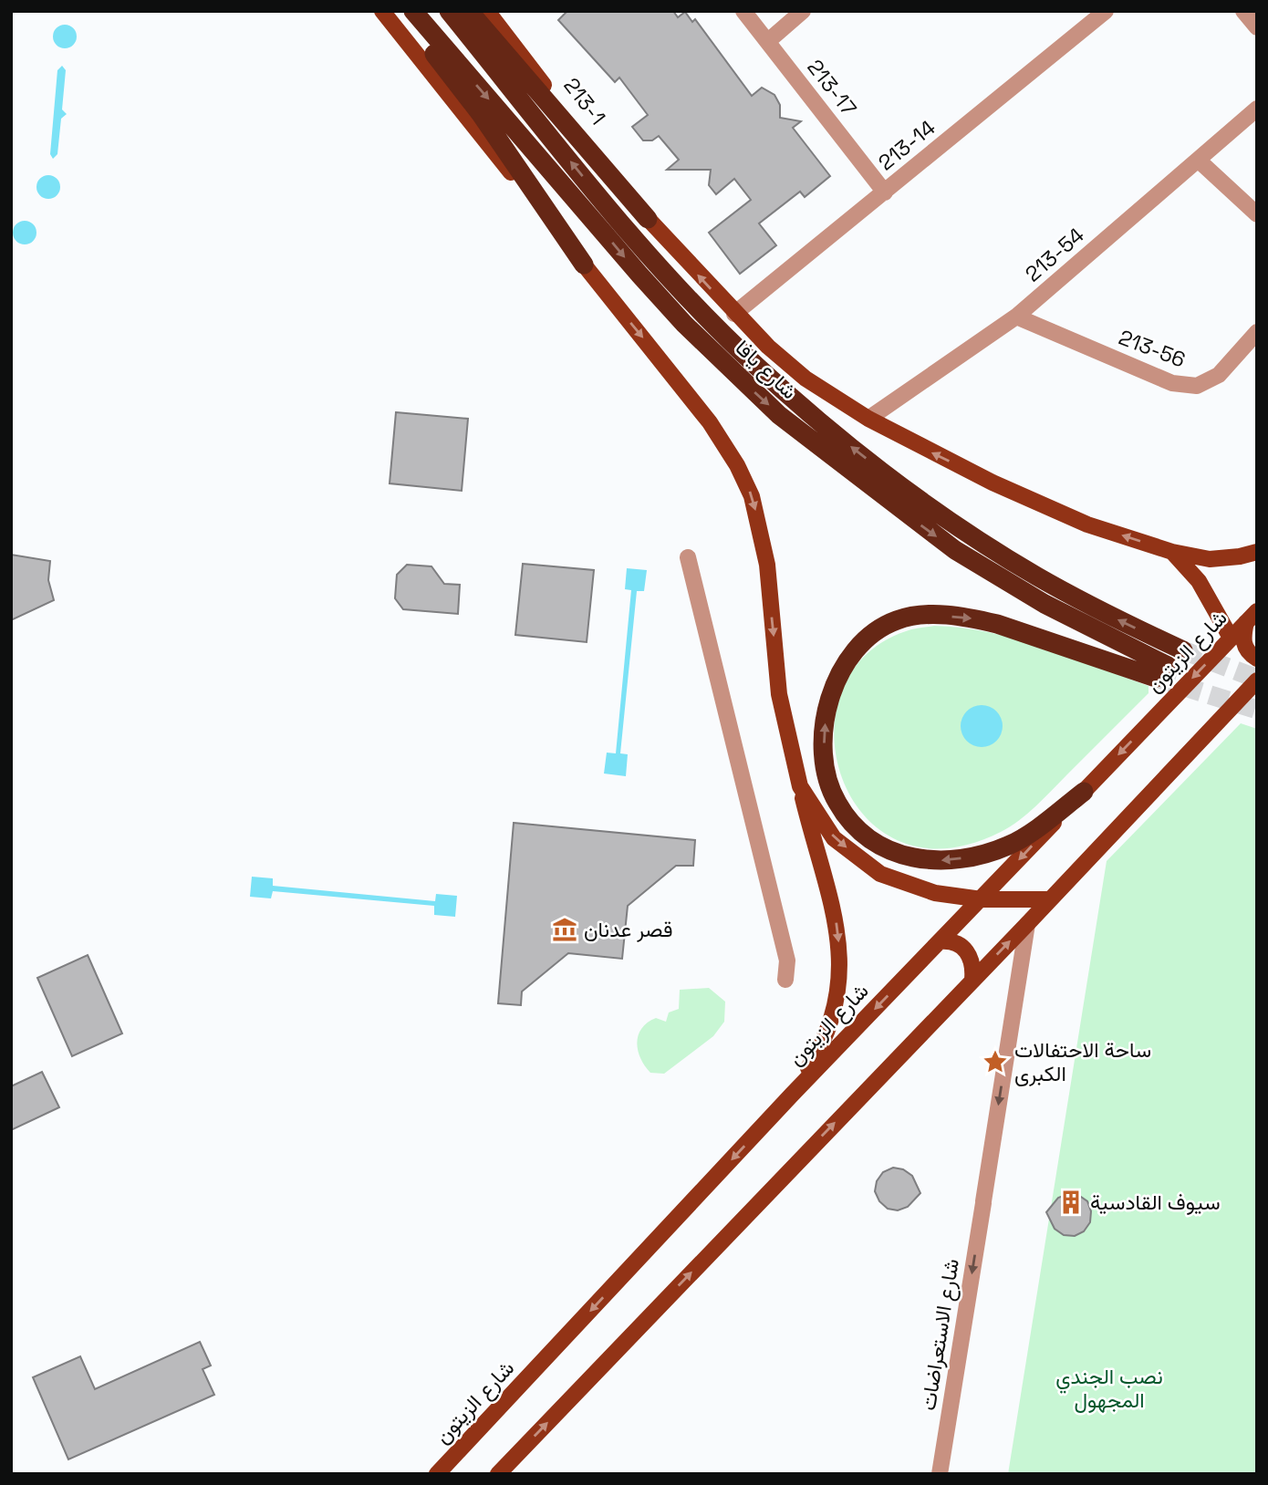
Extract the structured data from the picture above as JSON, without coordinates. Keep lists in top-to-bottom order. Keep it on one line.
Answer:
{"streets":{"highway":["شارع يافا"],"main road":["213-1","شارع الزيتون"],"street":["213-17","213-14","213-54","213-56","شارع الاستعراضات"]},"crossings":[["213-17","213-14"],["213-1","213-14"],["213-1","213-54"],["213-54","213-56"],["شارع يافا","شارع الزيتون"]],"one_way":["213-1","شارع الاستعراضات"],"parks":["نصب الجندي المجهول"],"places":{"museum":["قصر عدنان"],"place":["ساحة الاحتفالات الكبرى"],"building":["سيوف القادسية"]}}
